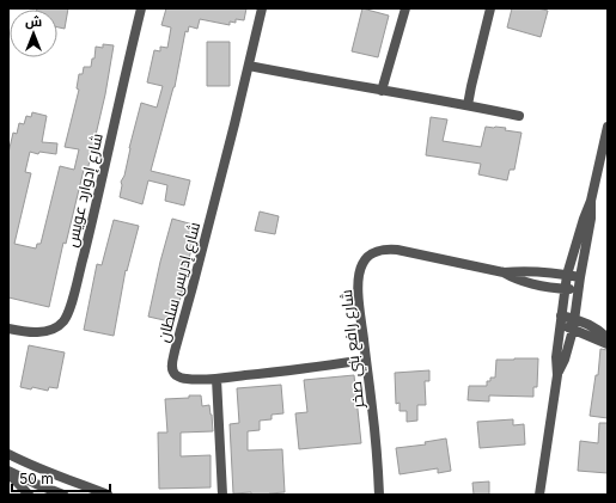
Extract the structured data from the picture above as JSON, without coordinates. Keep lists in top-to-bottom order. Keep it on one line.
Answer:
{"streets":{"street":["شارع إدوارد عويس","شارع إدريس سلطان","شارع رافع بني صخر"]},"crossings":[["شارع إدريس سلطان","شارع رافع بني صخر"]],"scale_bar":"50 m","north":"top"}
